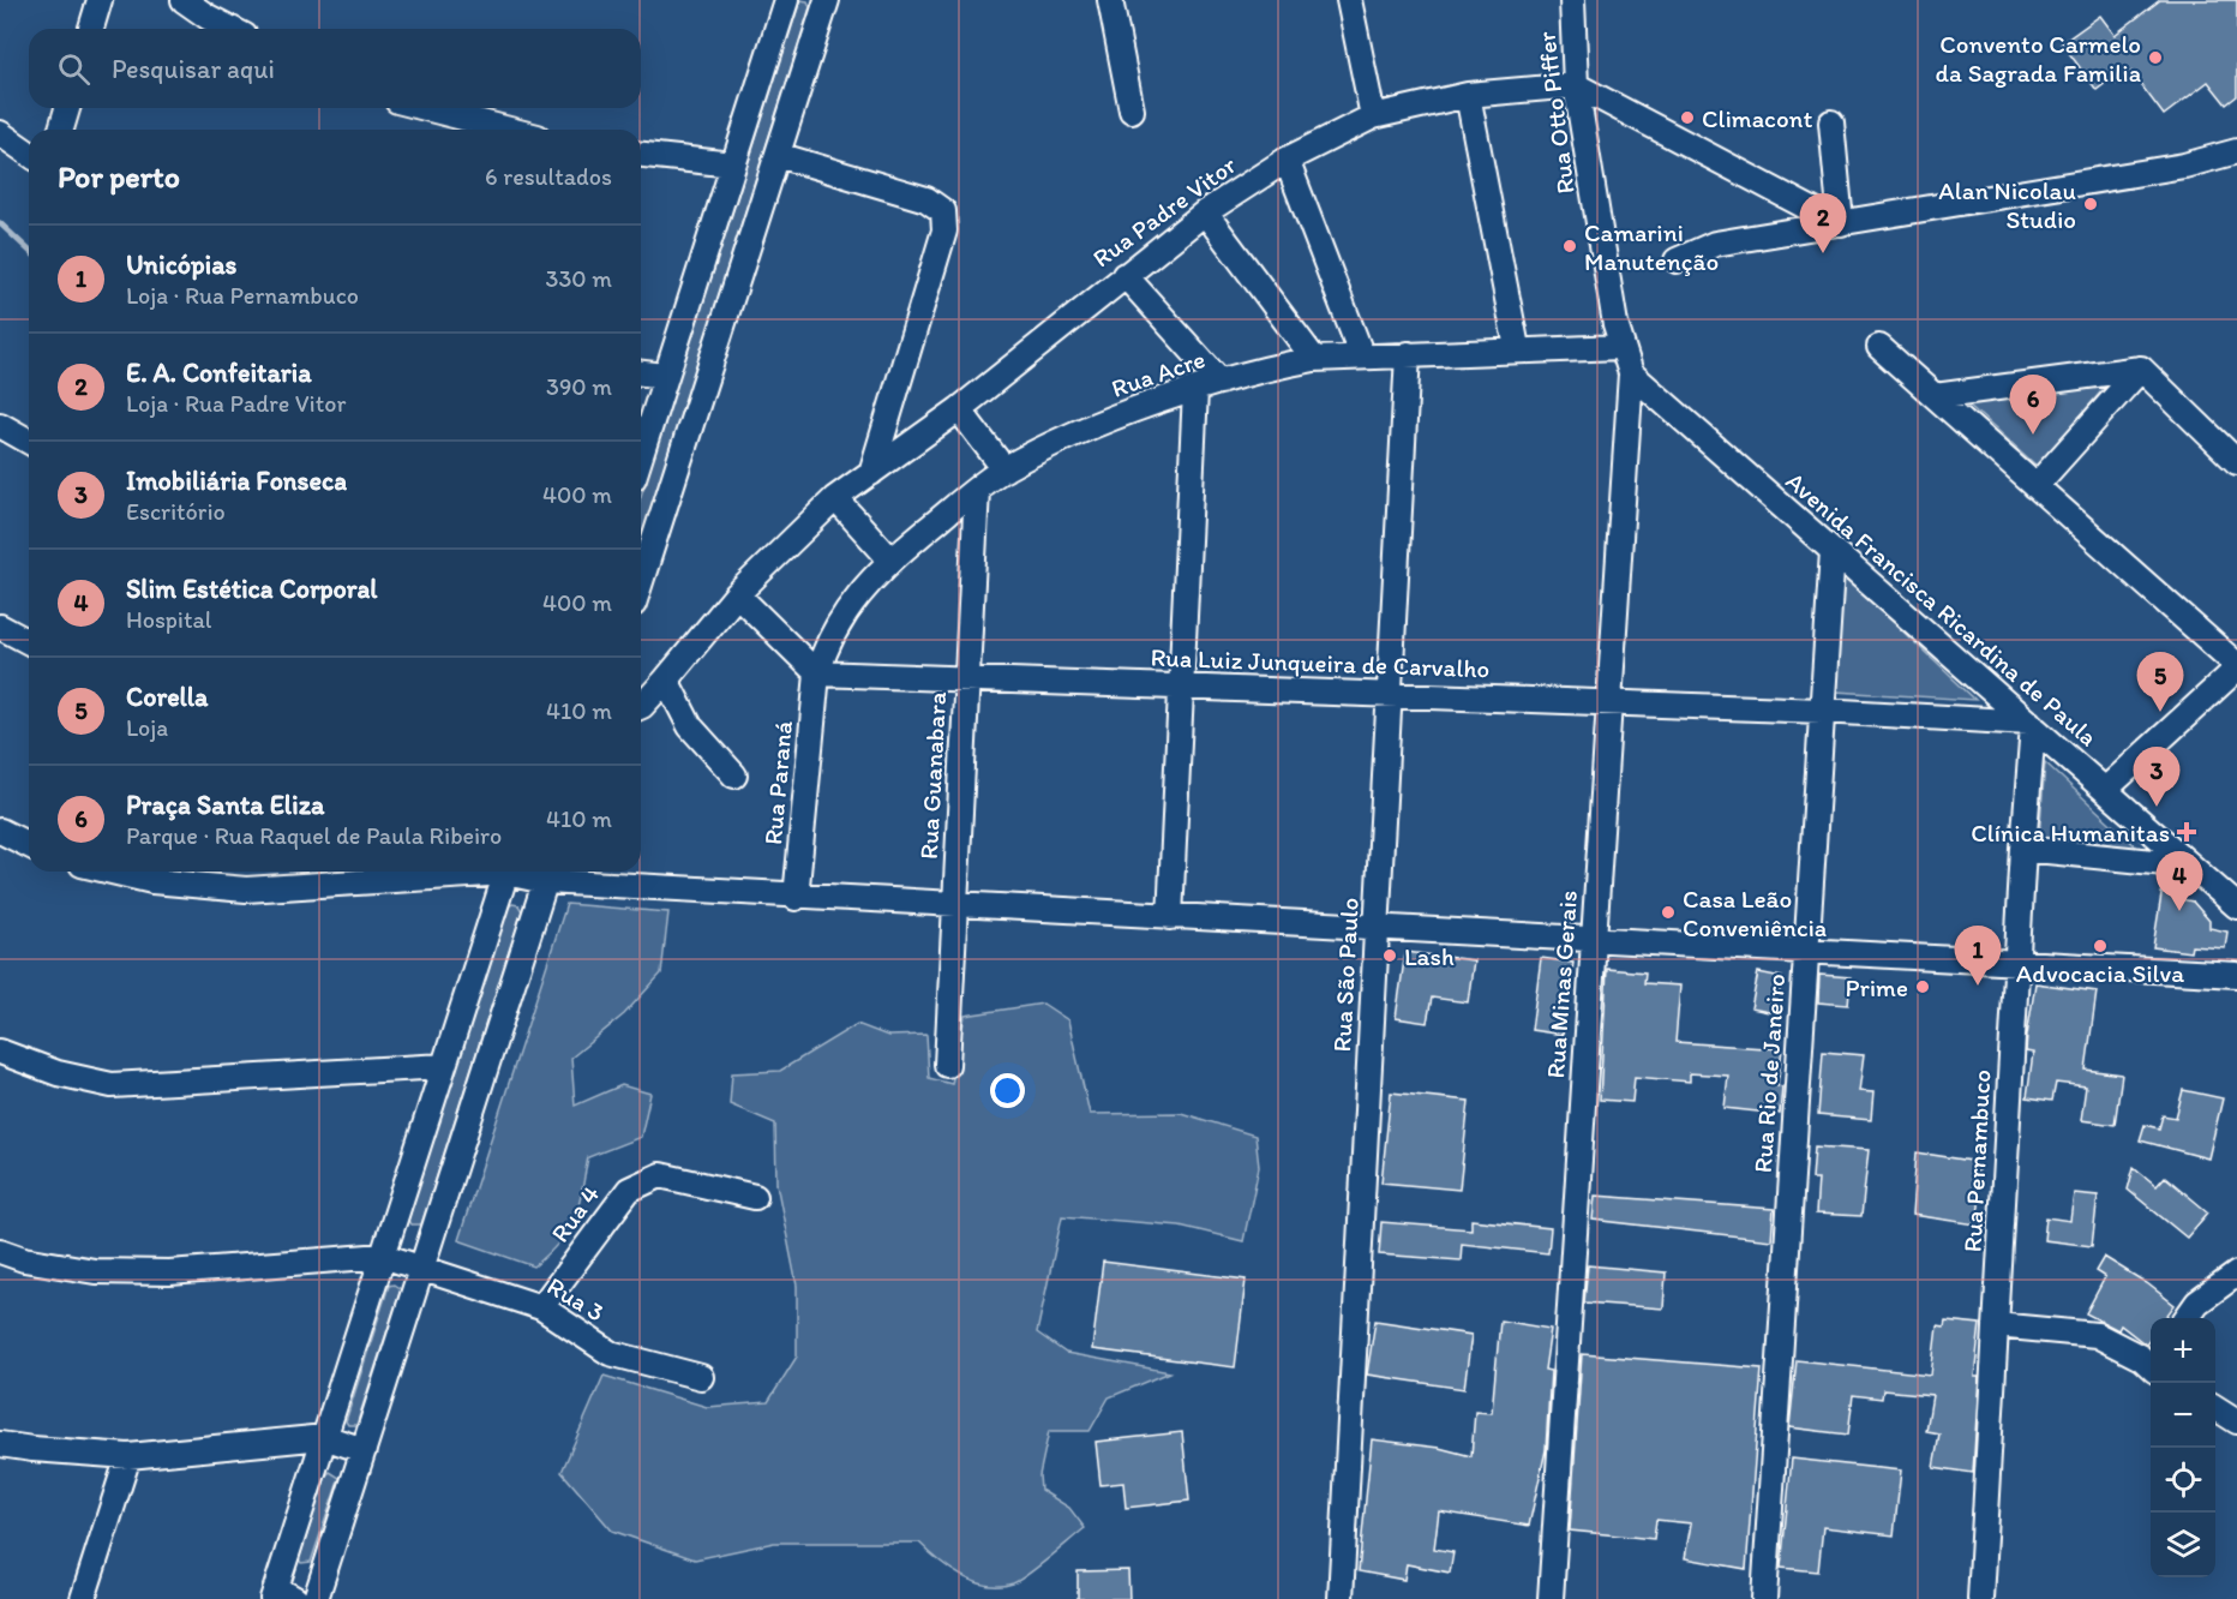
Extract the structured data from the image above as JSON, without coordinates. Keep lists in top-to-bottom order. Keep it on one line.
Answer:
{"streets":{"street":["Rua Otto Piffer","Rua Padre Vitor","Rua Acre","Avenida Francisca Ricardina de Paula","Rua Luiz Junqueira de Carvalho","Rua Guanabara","Rua Paraná","Rua São Paulo","Rua Minas Gerais","Rua Rio de Janeiro","Rua Pernambuco","Rua 4","Rua 3"]},"crossings":[["Rua Otto Piffer","Rua Padre Vitor"],["Rua Otto Piffer","Rua Acre"],["Rua Otto Piffer","Avenida Francisca Ricardina de Paula"],["Rua Acre","Avenida Francisca Ricardina de Paula"],["Rua Acre","Rua Luiz Junqueira de Carvalho"],["Rua Acre","Rua Guanabara"],["Rua Acre","Rua Paraná"],["Rua Acre","Rua São Paulo"],["Avenida Francisca Ricardina de Paula","Rua Luiz Junqueira de Carvalho"],["Avenida Francisca Ricardina de Paula","Rua Minas Gerais"],["Avenida Francisca Ricardina de Paula","Rua Rio de Janeiro"],["Avenida Francisca Ricardina de Paula","Rua Pernambuco"],["Rua Luiz Junqueira de Carvalho","Rua Guanabara"],["Rua Luiz Junqueira de Carvalho","Rua Paraná"],["Rua Luiz Junqueira de Carvalho","Rua São Paulo"],["Rua Luiz Junqueira de Carvalho","Rua Minas Gerais"],["Rua Luiz Junqueira de Carvalho","Rua Rio de Janeiro"],["Rua Luiz Junqueira de Carvalho","Rua Pernambuco"],["Rua 4","Rua 3"]],"places":{"other":["Convento Carmelo da Sagrada Familia","Climacont","Alan Nicolau Studio","Camarini Manutenção","Casa Leão Conveniência","Advocacia Silva","Lash","Prime"],"health":["Clínica Humanitas"]},"page":{"search":"Pesquisar aqui","heading":["Por perto","6 resultados"],"pins":["2","6","5","3","4","1"],"list":[{"mark":"1","name":"Unicópias","note":"Loja · Rua Pernambuco","value":"330 m"},{"mark":"2","name":"E. A. Confeitaria","note":"Loja · Rua Padre Vitor","value":"390 m"},{"mark":"3","name":"Imobiliária Fonseca","note":"Escritório","value":"400 m"},{"mark":"4","name":"Slim Estética Corporal","note":"Hospital","value":"400 m"},{"mark":"5","name":"Corella","note":"Loja","value":"410 m"},{"mark":"6","name":"Praça Santa Eliza","note":"Parque · Rua Raquel de Paula Ribeiro","value":"410 m"}],"map_buttons":["+","−"]}}
